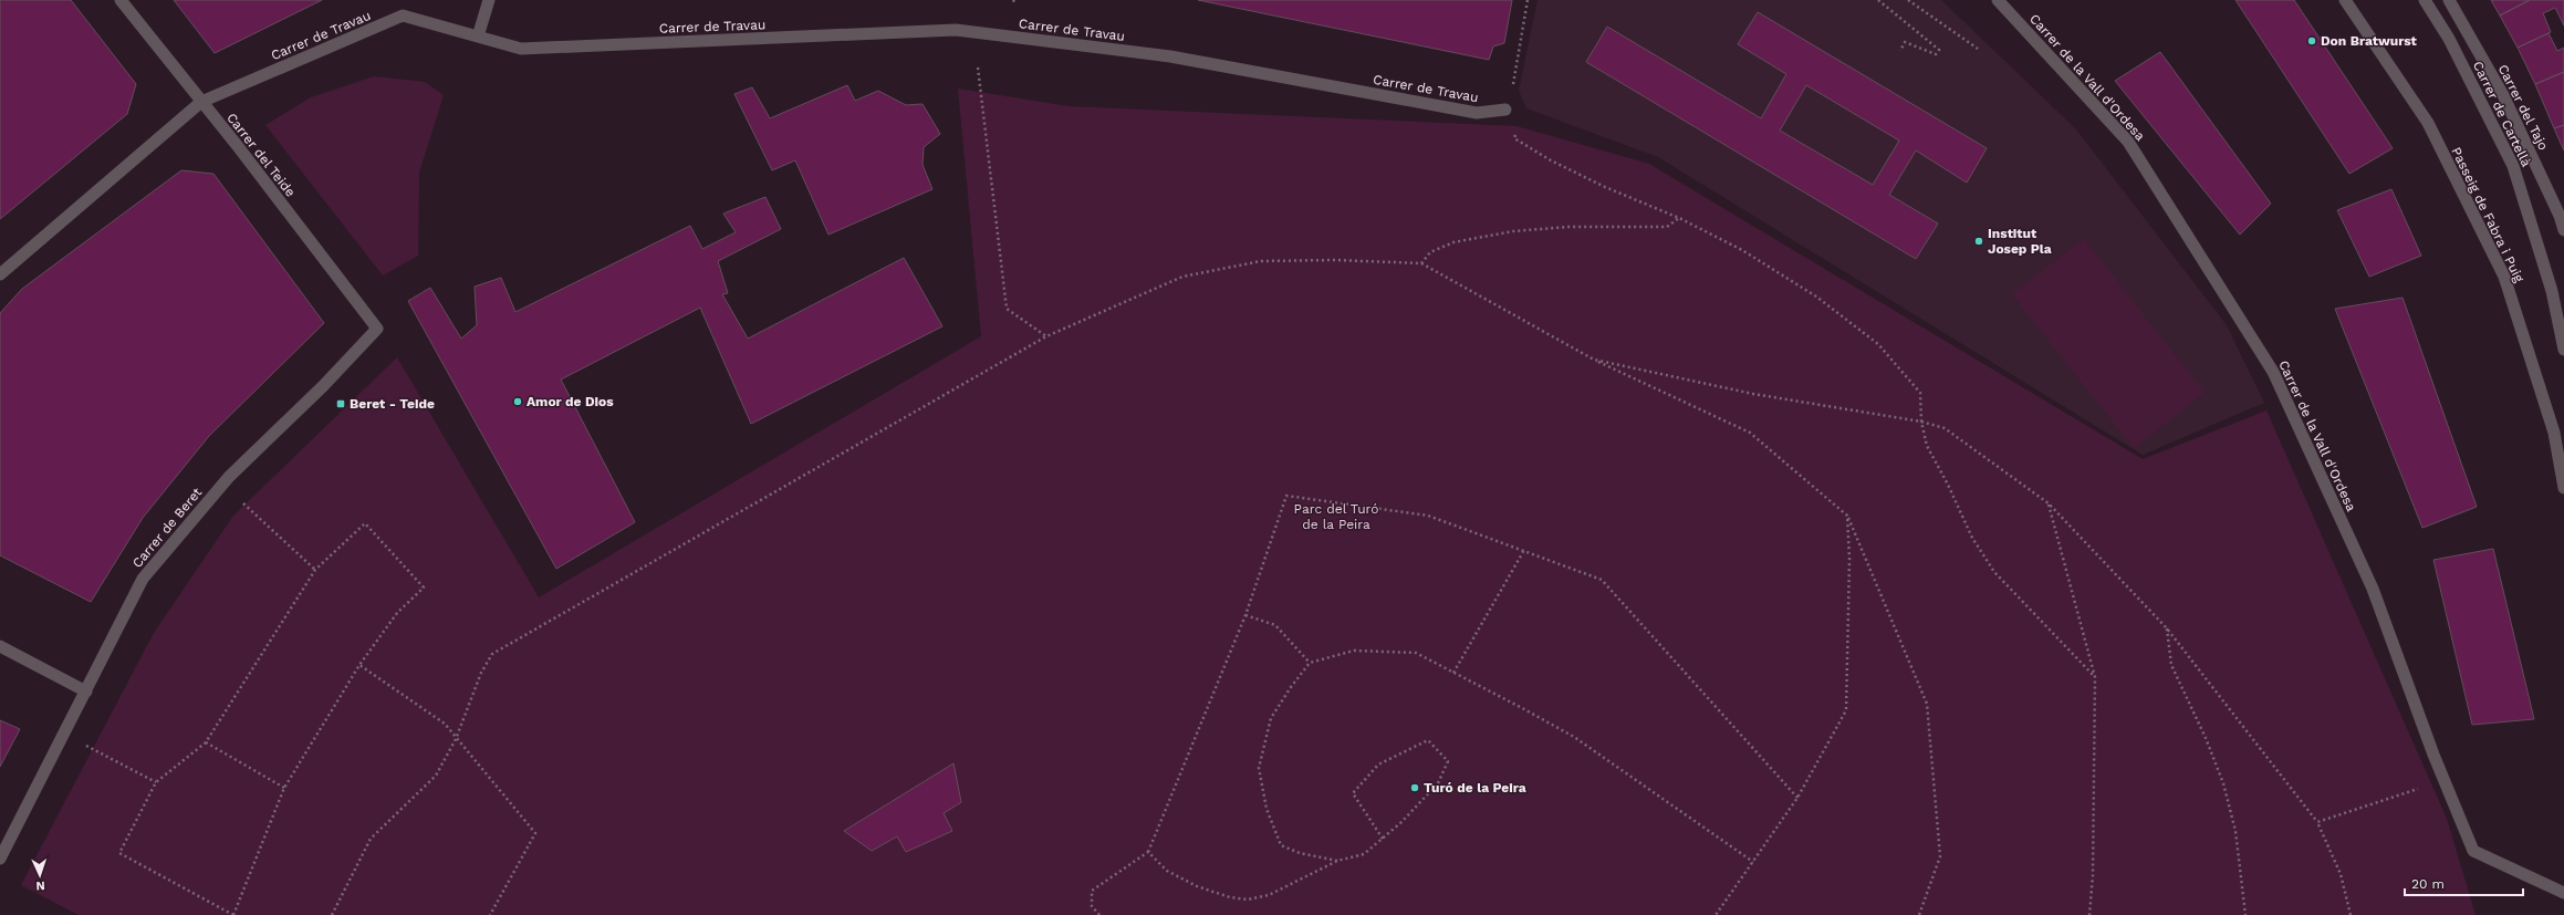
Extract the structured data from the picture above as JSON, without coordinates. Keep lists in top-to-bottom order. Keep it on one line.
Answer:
{"streets":{"street":["Carrer de Travau","Carrer de la Vall d'Ordesa","Carrer del Tajo","Carrer de Cartellà","Carrer del Teide","Passeig de Fabra i Puig","Carrer de Beret"]},"crossings":[["Carrer de Travau","Carrer del Teide"],["Carrer del Teide","Carrer de Beret"]],"parks":["Parc del Turó de la Peira"],"places":{"other":["Don Bratwurst","Institut Josep Pla","Amor de Dios","Turó de la Peira"],"transit":["Beret - Teide"]},"scale_bar":"20 m","north":"bottom"}
